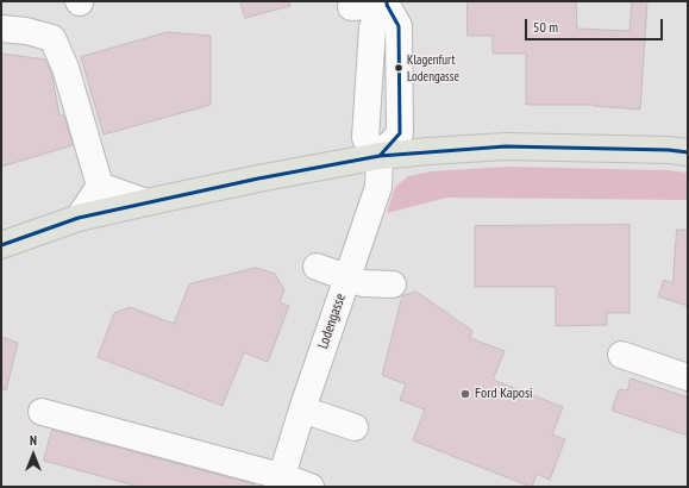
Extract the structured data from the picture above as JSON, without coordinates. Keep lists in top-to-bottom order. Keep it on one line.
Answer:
{"streets":{"street":["Lodengasse"]},"places":["Klagenfurt Lodengasse","Ford Kaposi"],"scale_bar":"50 m","north":"top"}
